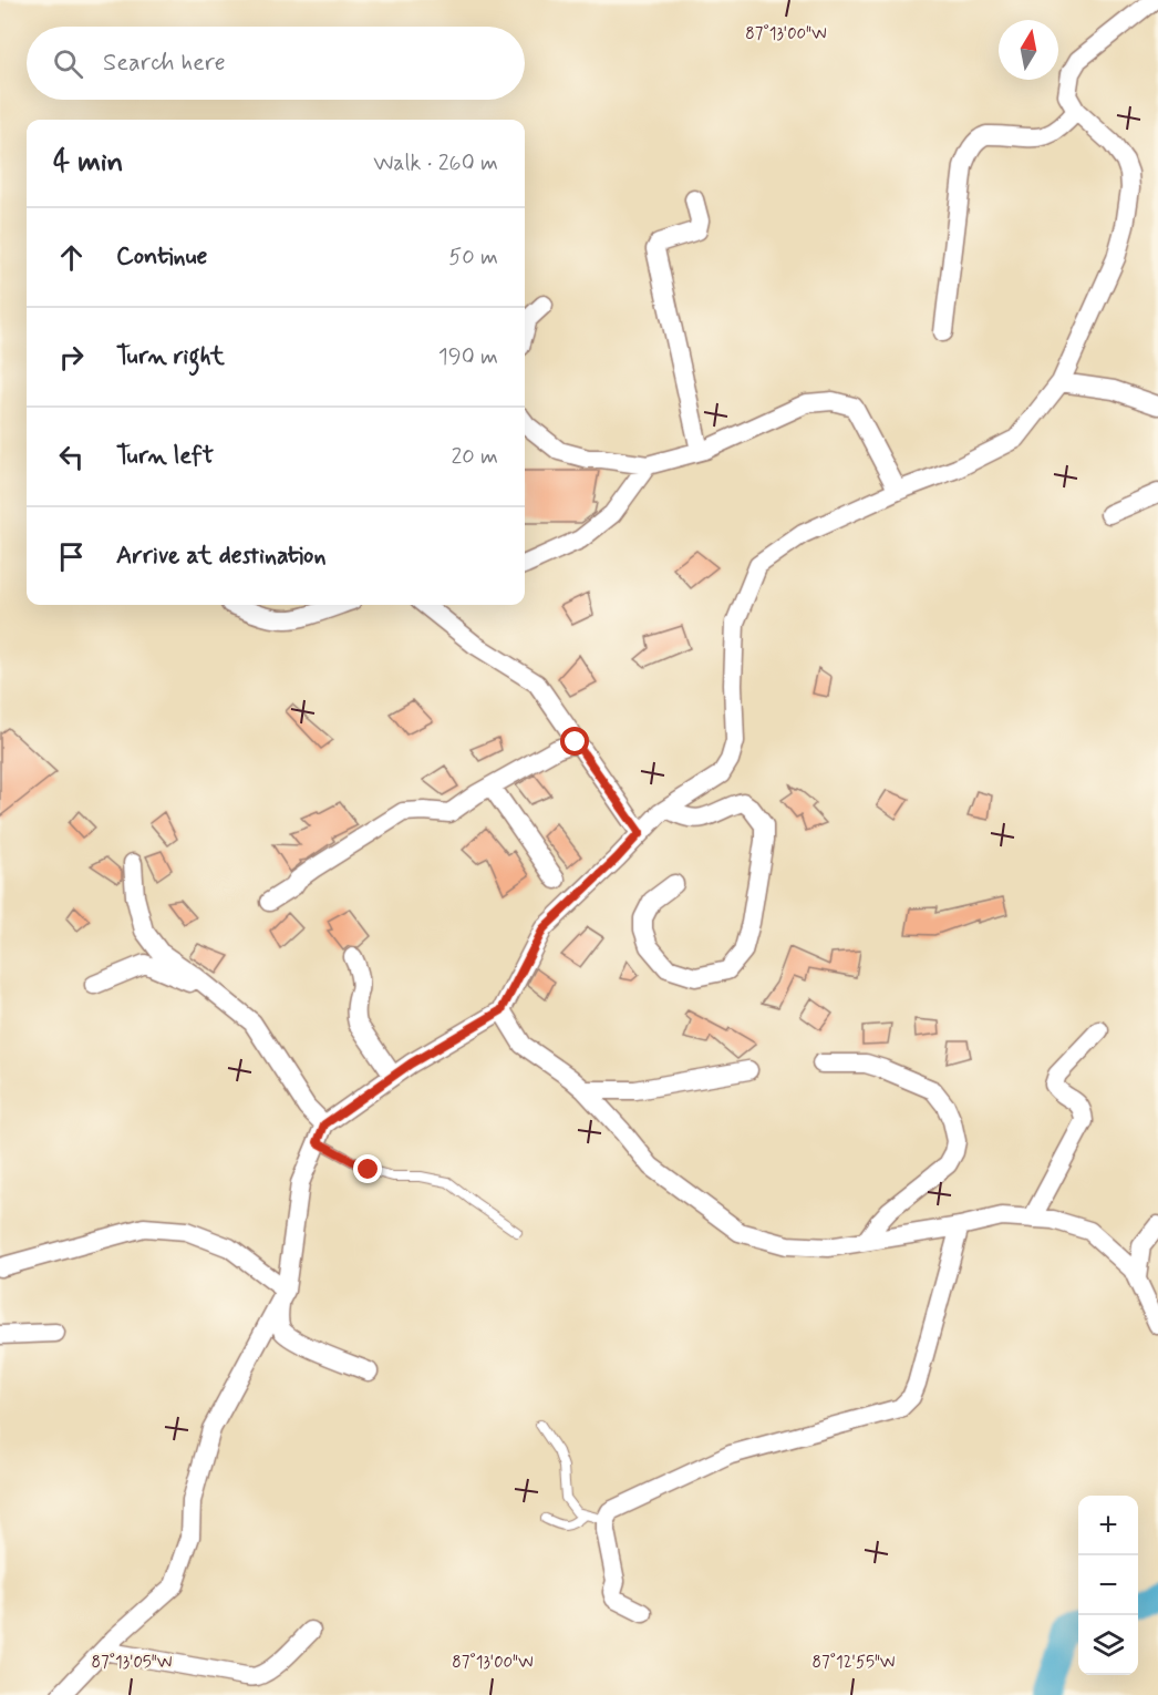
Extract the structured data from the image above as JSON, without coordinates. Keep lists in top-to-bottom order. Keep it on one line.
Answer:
{"north":"top","page":{"search":"Search here","heading":["4 min","Walk · 260 m"],"list":[["Continue","50 m"],["Turn right","190 m"],["Turn left","20 m"],"Arrive at destination"],"map_buttons":["+","−"]},"coordinates":["87°13'00\"W","87°13'05\"W","87°12'55\"W"]}
